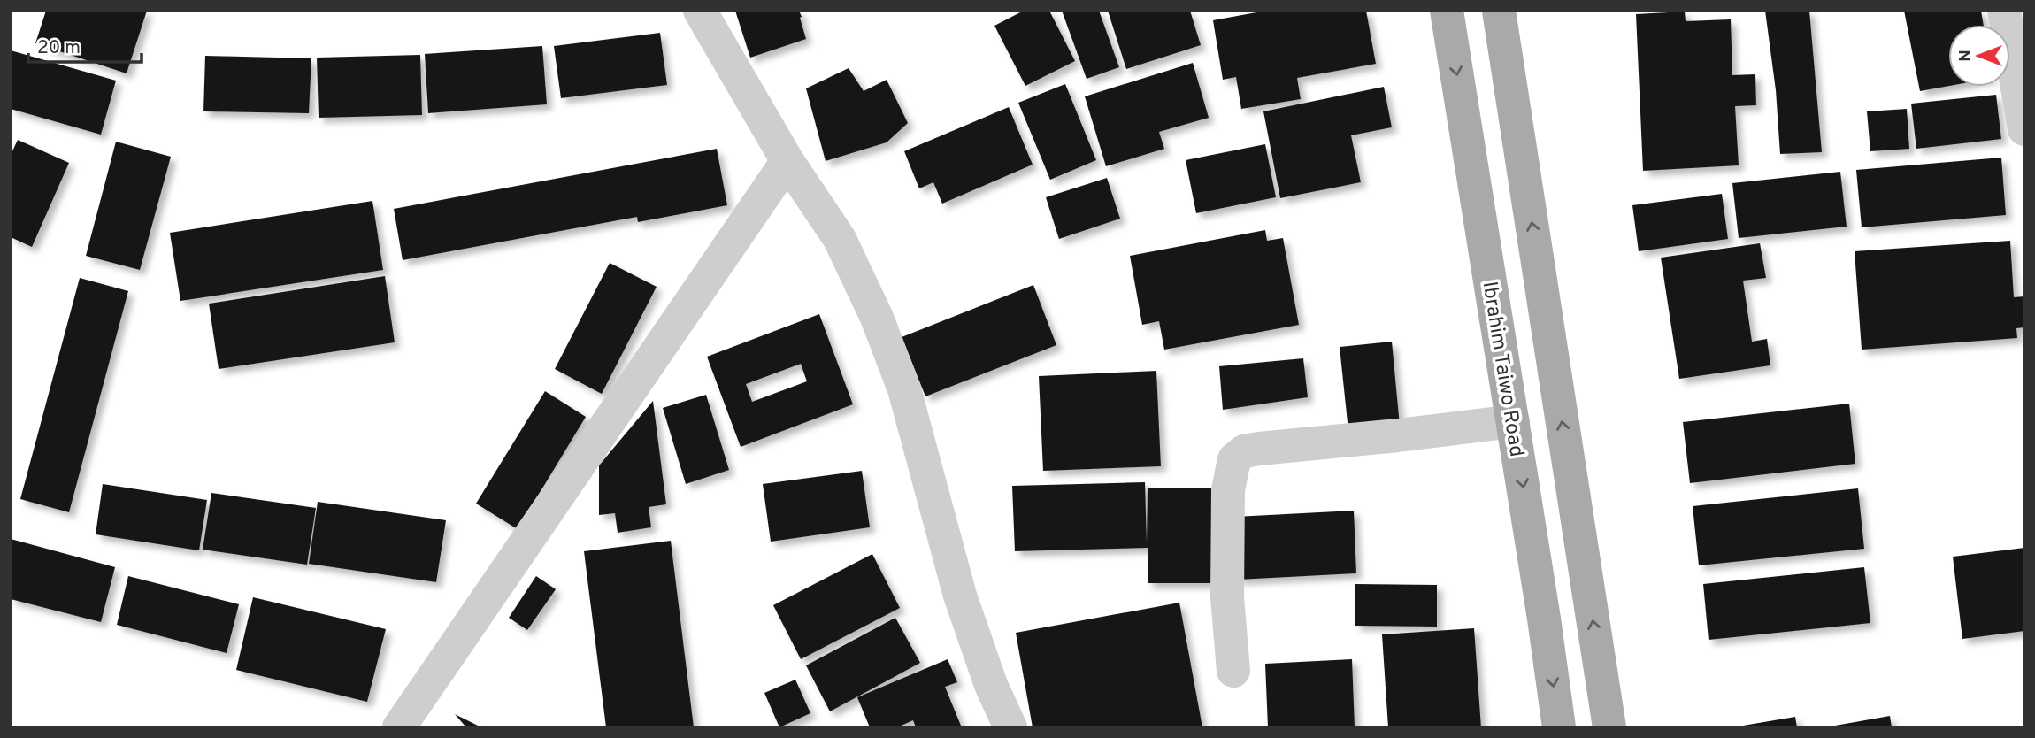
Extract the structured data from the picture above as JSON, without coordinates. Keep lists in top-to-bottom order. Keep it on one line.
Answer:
{"streets":{"main road":["Ibrahim Taiwo Road"]},"scale_bar":"20 m","north":"left"}
